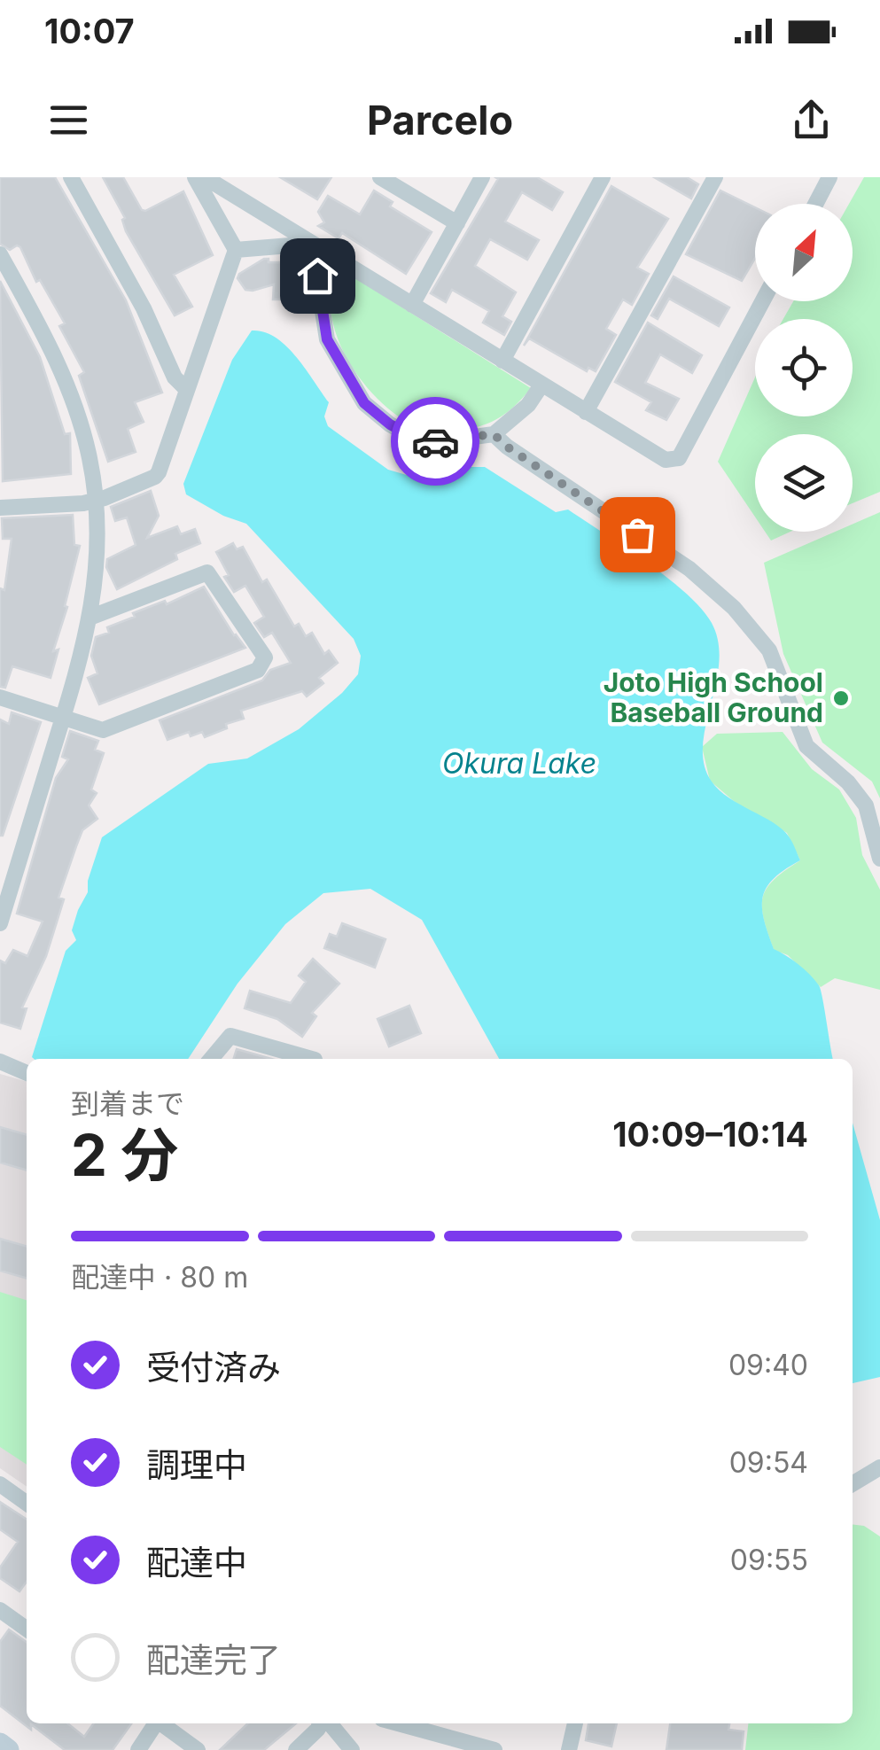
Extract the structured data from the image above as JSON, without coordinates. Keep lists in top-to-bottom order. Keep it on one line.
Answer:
{"water":["Okura Lake"],"places":["Joto High School Baseball Ground"],"north":"top right","page":{"status":"10:07","header":"Parcelo","heading":["2 分","到着まで","10:09–10:14"],"bar":"配達中 · 80 m","list":[["受付済み","09:40"],["調理中","09:54"],["配達中","09:55"],"配達完了"]}}
